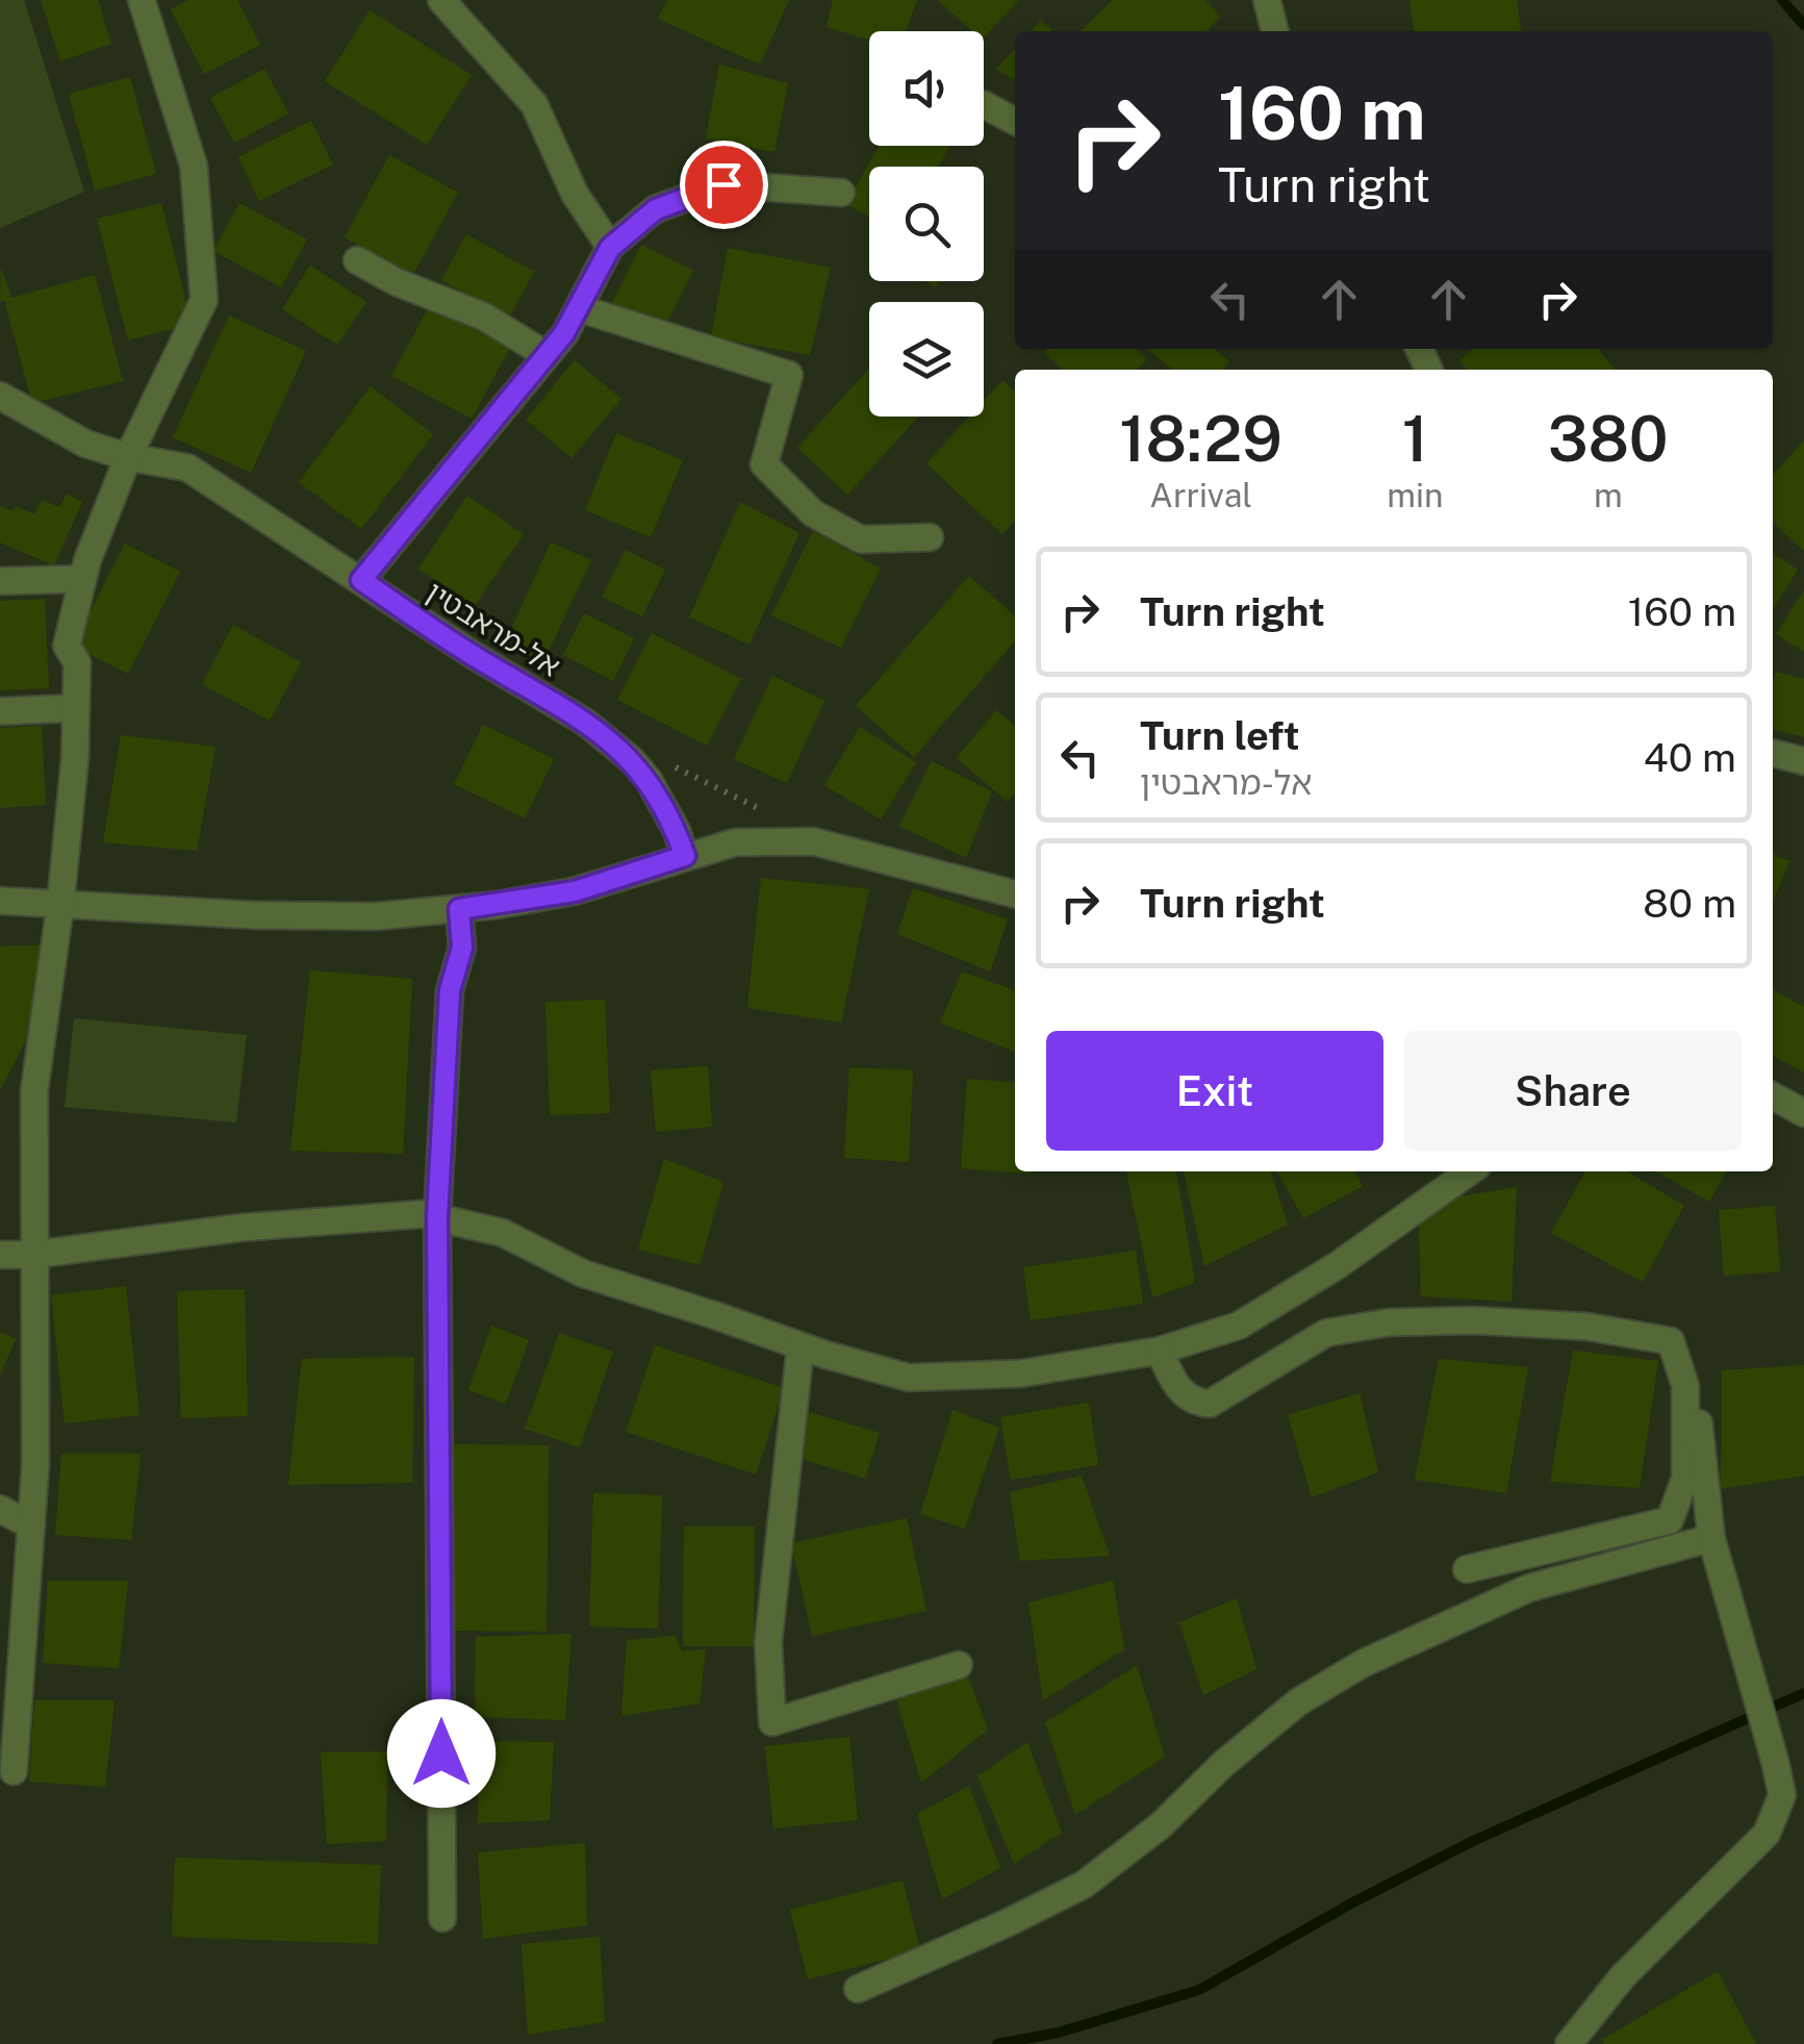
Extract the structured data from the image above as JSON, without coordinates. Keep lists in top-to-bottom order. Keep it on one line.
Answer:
{"streets":{"street":["אל-מראבטין"]},"page":{"turn":["160 m","Turn right"],"eta":["18:29","Arrival","1","min","380","m"],"list":[{"name":"Turn right","value":"160 m"},{"name":"Turn left","note":"אל-מראבטין","value":"40 m"},{"name":"Turn right","value":"80 m"}],"buttons":["Exit","Share"]}}
